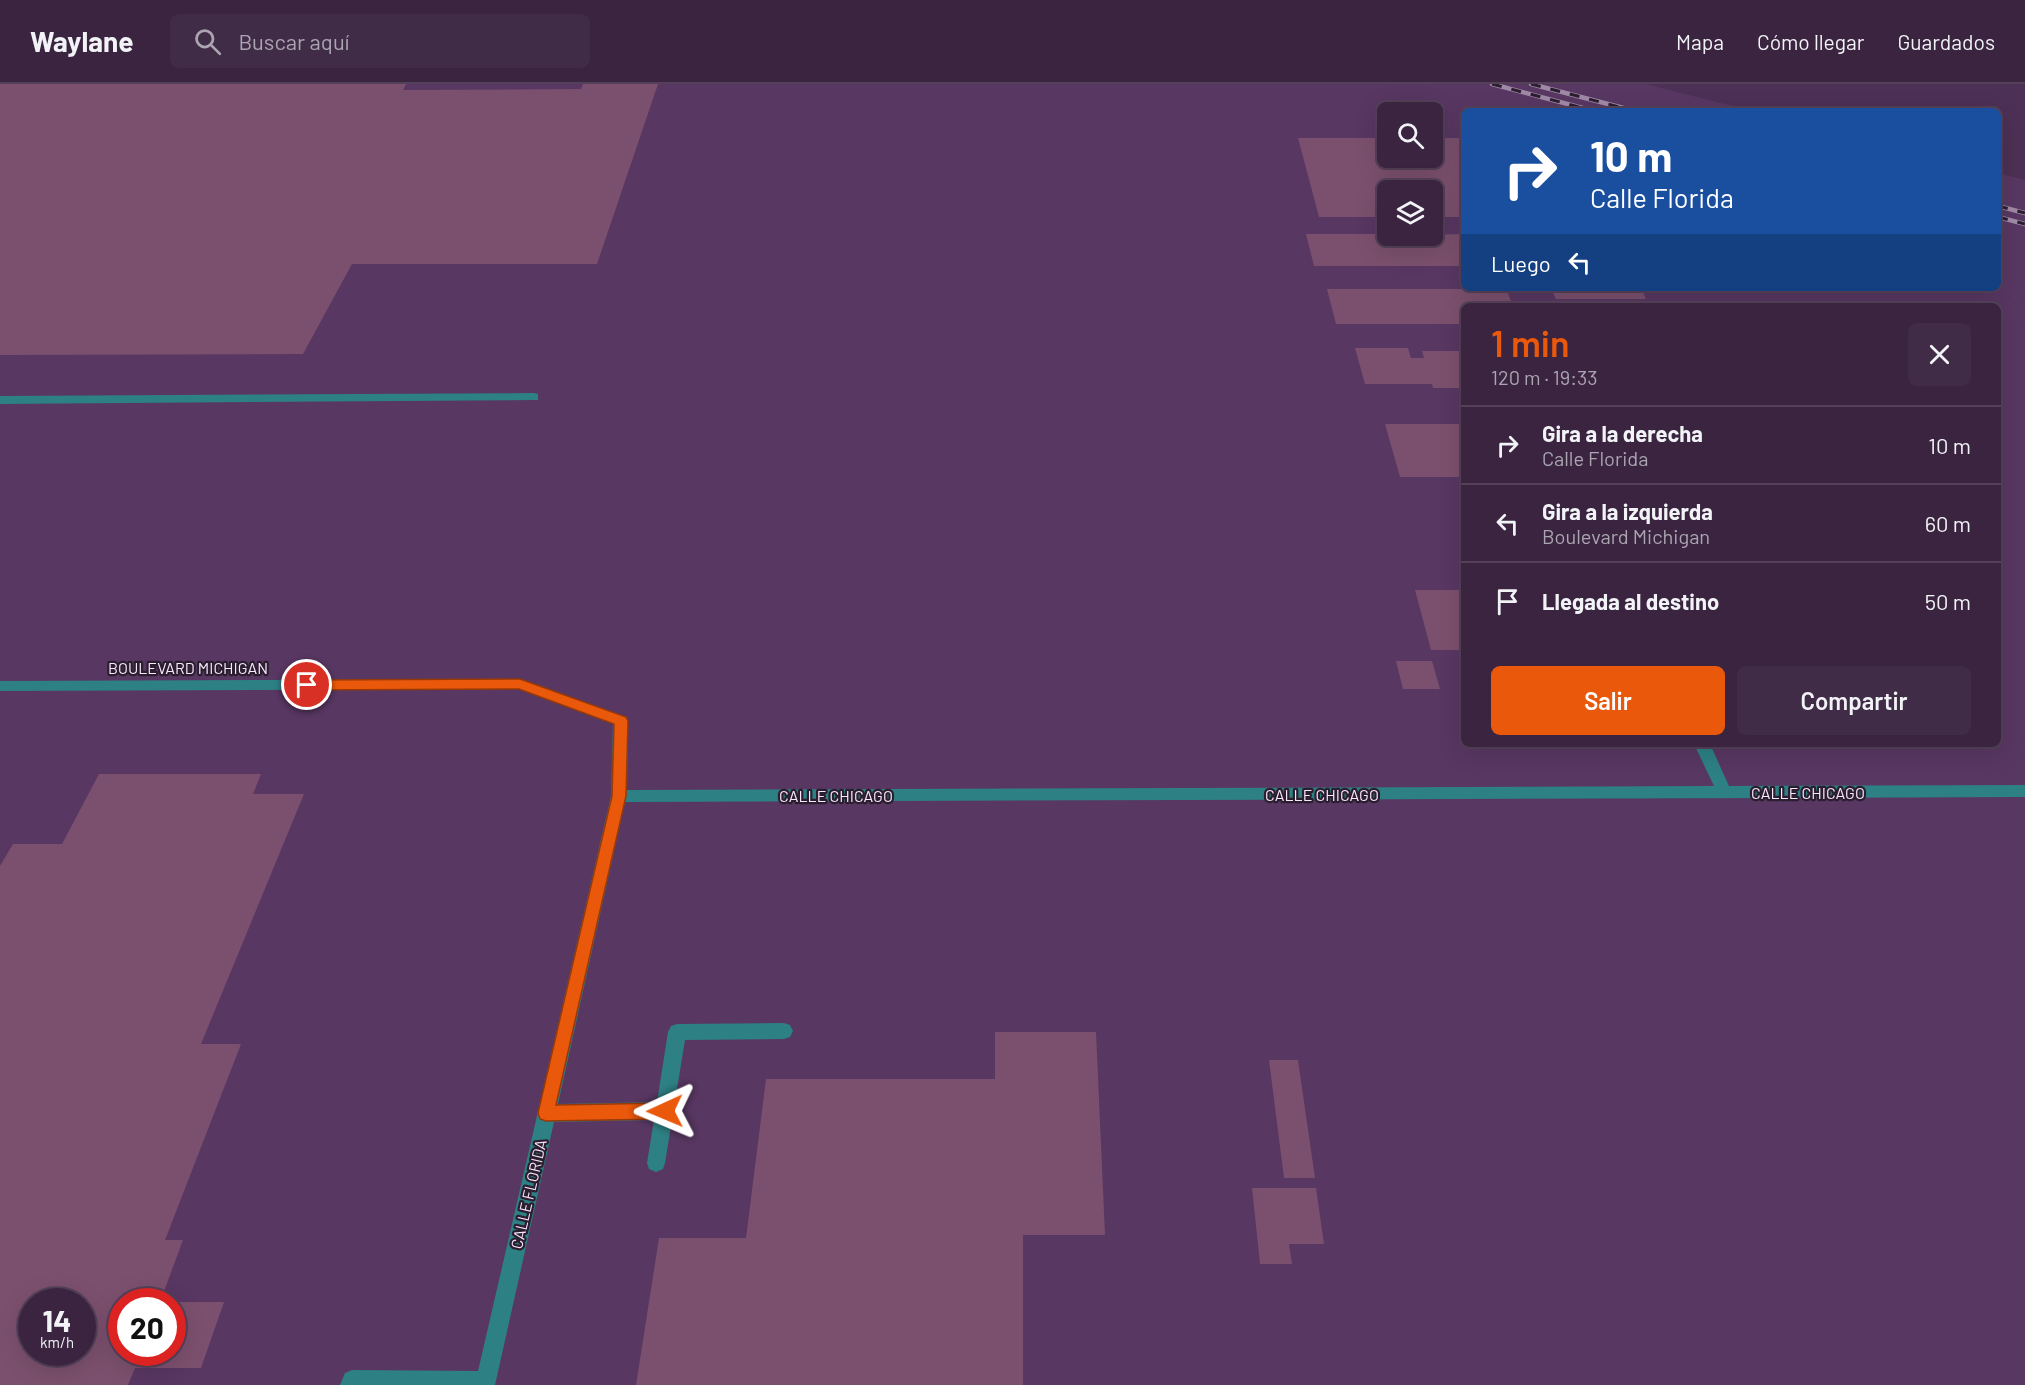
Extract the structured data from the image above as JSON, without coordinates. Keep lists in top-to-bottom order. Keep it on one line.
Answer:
{"streets":{"street":["BOULEVARD MICHIGAN","CALLE CHICAGO","CALLE FLORIDA"]},"crossings":[["BOULEVARD MICHIGAN","CALLE FLORIDA"],["CALLE CHICAGO","CALLE FLORIDA"]],"page":{"header":"Waylane","search":"Buscar aquí","nav":["Mapa","Cómo llegar","Guardados"],"turn":["10 m","Calle Florida"],"then":"Luego","heading":["1 min","120 m · 19:33"],"list":[{"name":"Gira a la derecha","note":"Calle Florida","value":"10 m"},{"name":"Gira a la izquierda","note":"Boulevard Michigan","value":"60 m"},{"name":"Llegada al destino","value":"50 m"}],"buttons":["Salir","Compartir"],"speed":"14 km/h","limit":"20"}}
